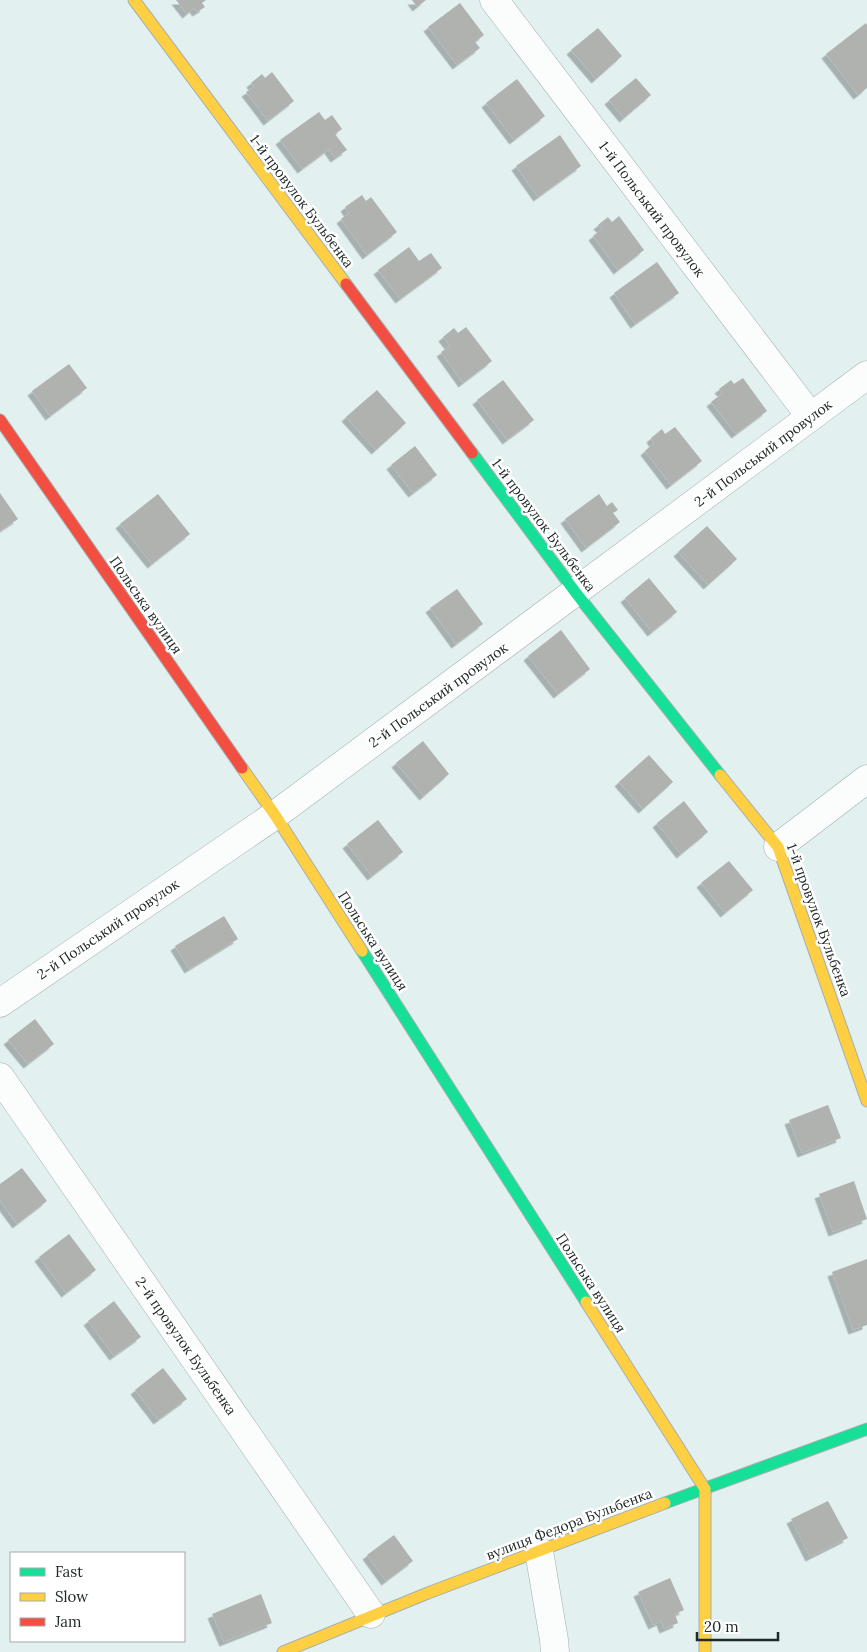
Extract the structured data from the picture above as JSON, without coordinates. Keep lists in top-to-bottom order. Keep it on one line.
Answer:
{"streets":{"street":["1-й провулок Бульбенка","1-й Польський провулок","2-й Польський провулок","Польська вулиця","2-й провулок Бульбенка","вулиця Федора Бульбенка"]},"crossings":[["1-й провулок Бульбенка","2-й Польський провулок"],["1-й Польський провулок","2-й Польський провулок"],["2-й Польський провулок","Польська вулиця"],["Польська вулиця","вулиця Федора Бульбенка"],["2-й провулок Бульбенка","вулиця Федора Бульбенка"]],"legend":["Fast","Slow","Jam"],"scale_bar":"20 m"}
